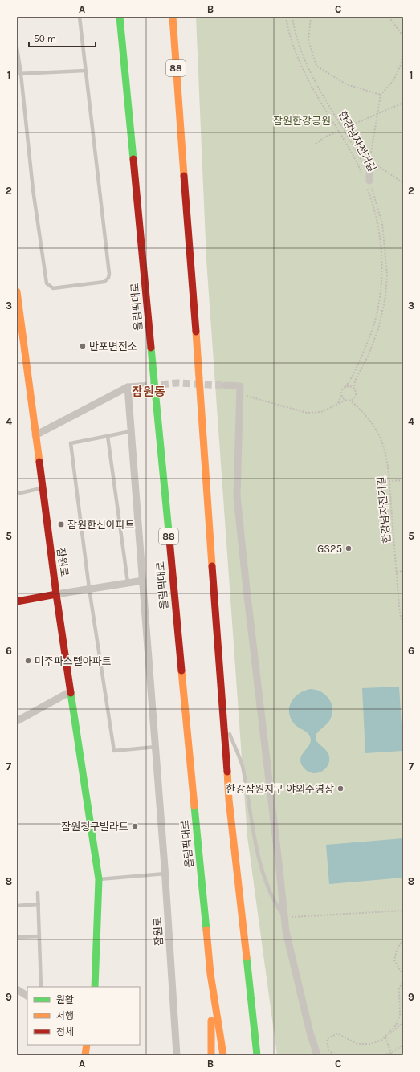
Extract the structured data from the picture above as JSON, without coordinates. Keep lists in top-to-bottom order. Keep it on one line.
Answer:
{"streets":{"main road":["88","올림픽대로","잠원로"],"path":["한강남자전거길"]},"districts":["잠원동"],"parks":["잠원한강공원"],"places":{"other":["반포변전소","GS25","미주파스텔아파트","한강잠원지구 야외수영장","잠원청구빌라트"],"transit":["잠원한신아파트"]},"legend":["원활","서행","정체"],"scale_bar":"50 m","grid":{"columns":["A","B","C"],"rows":["1","2","3","4","5","6","7","8","9"]}}
